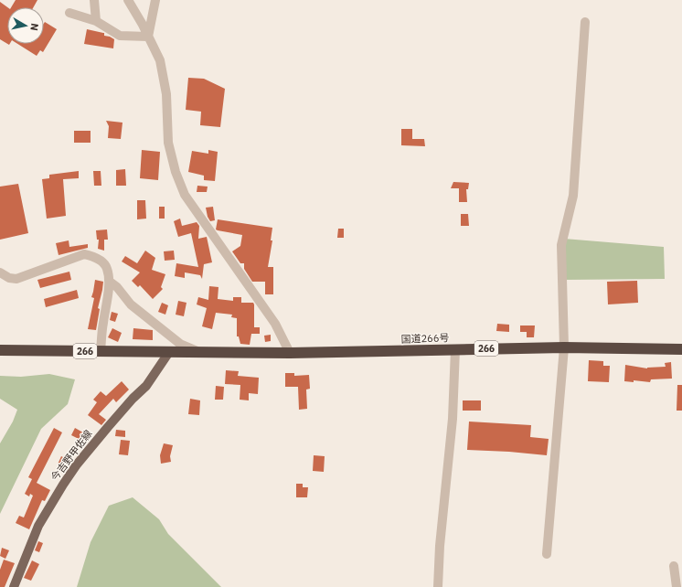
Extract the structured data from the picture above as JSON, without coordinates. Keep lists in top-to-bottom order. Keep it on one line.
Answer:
{"streets":{"highway":["国道266号","266"],"main road":["今吉野甲佐線"]},"crossings":[["国道266号","266"],["国道266号","今吉野甲佐線"],["266","今吉野甲佐線"]],"north":"right"}
